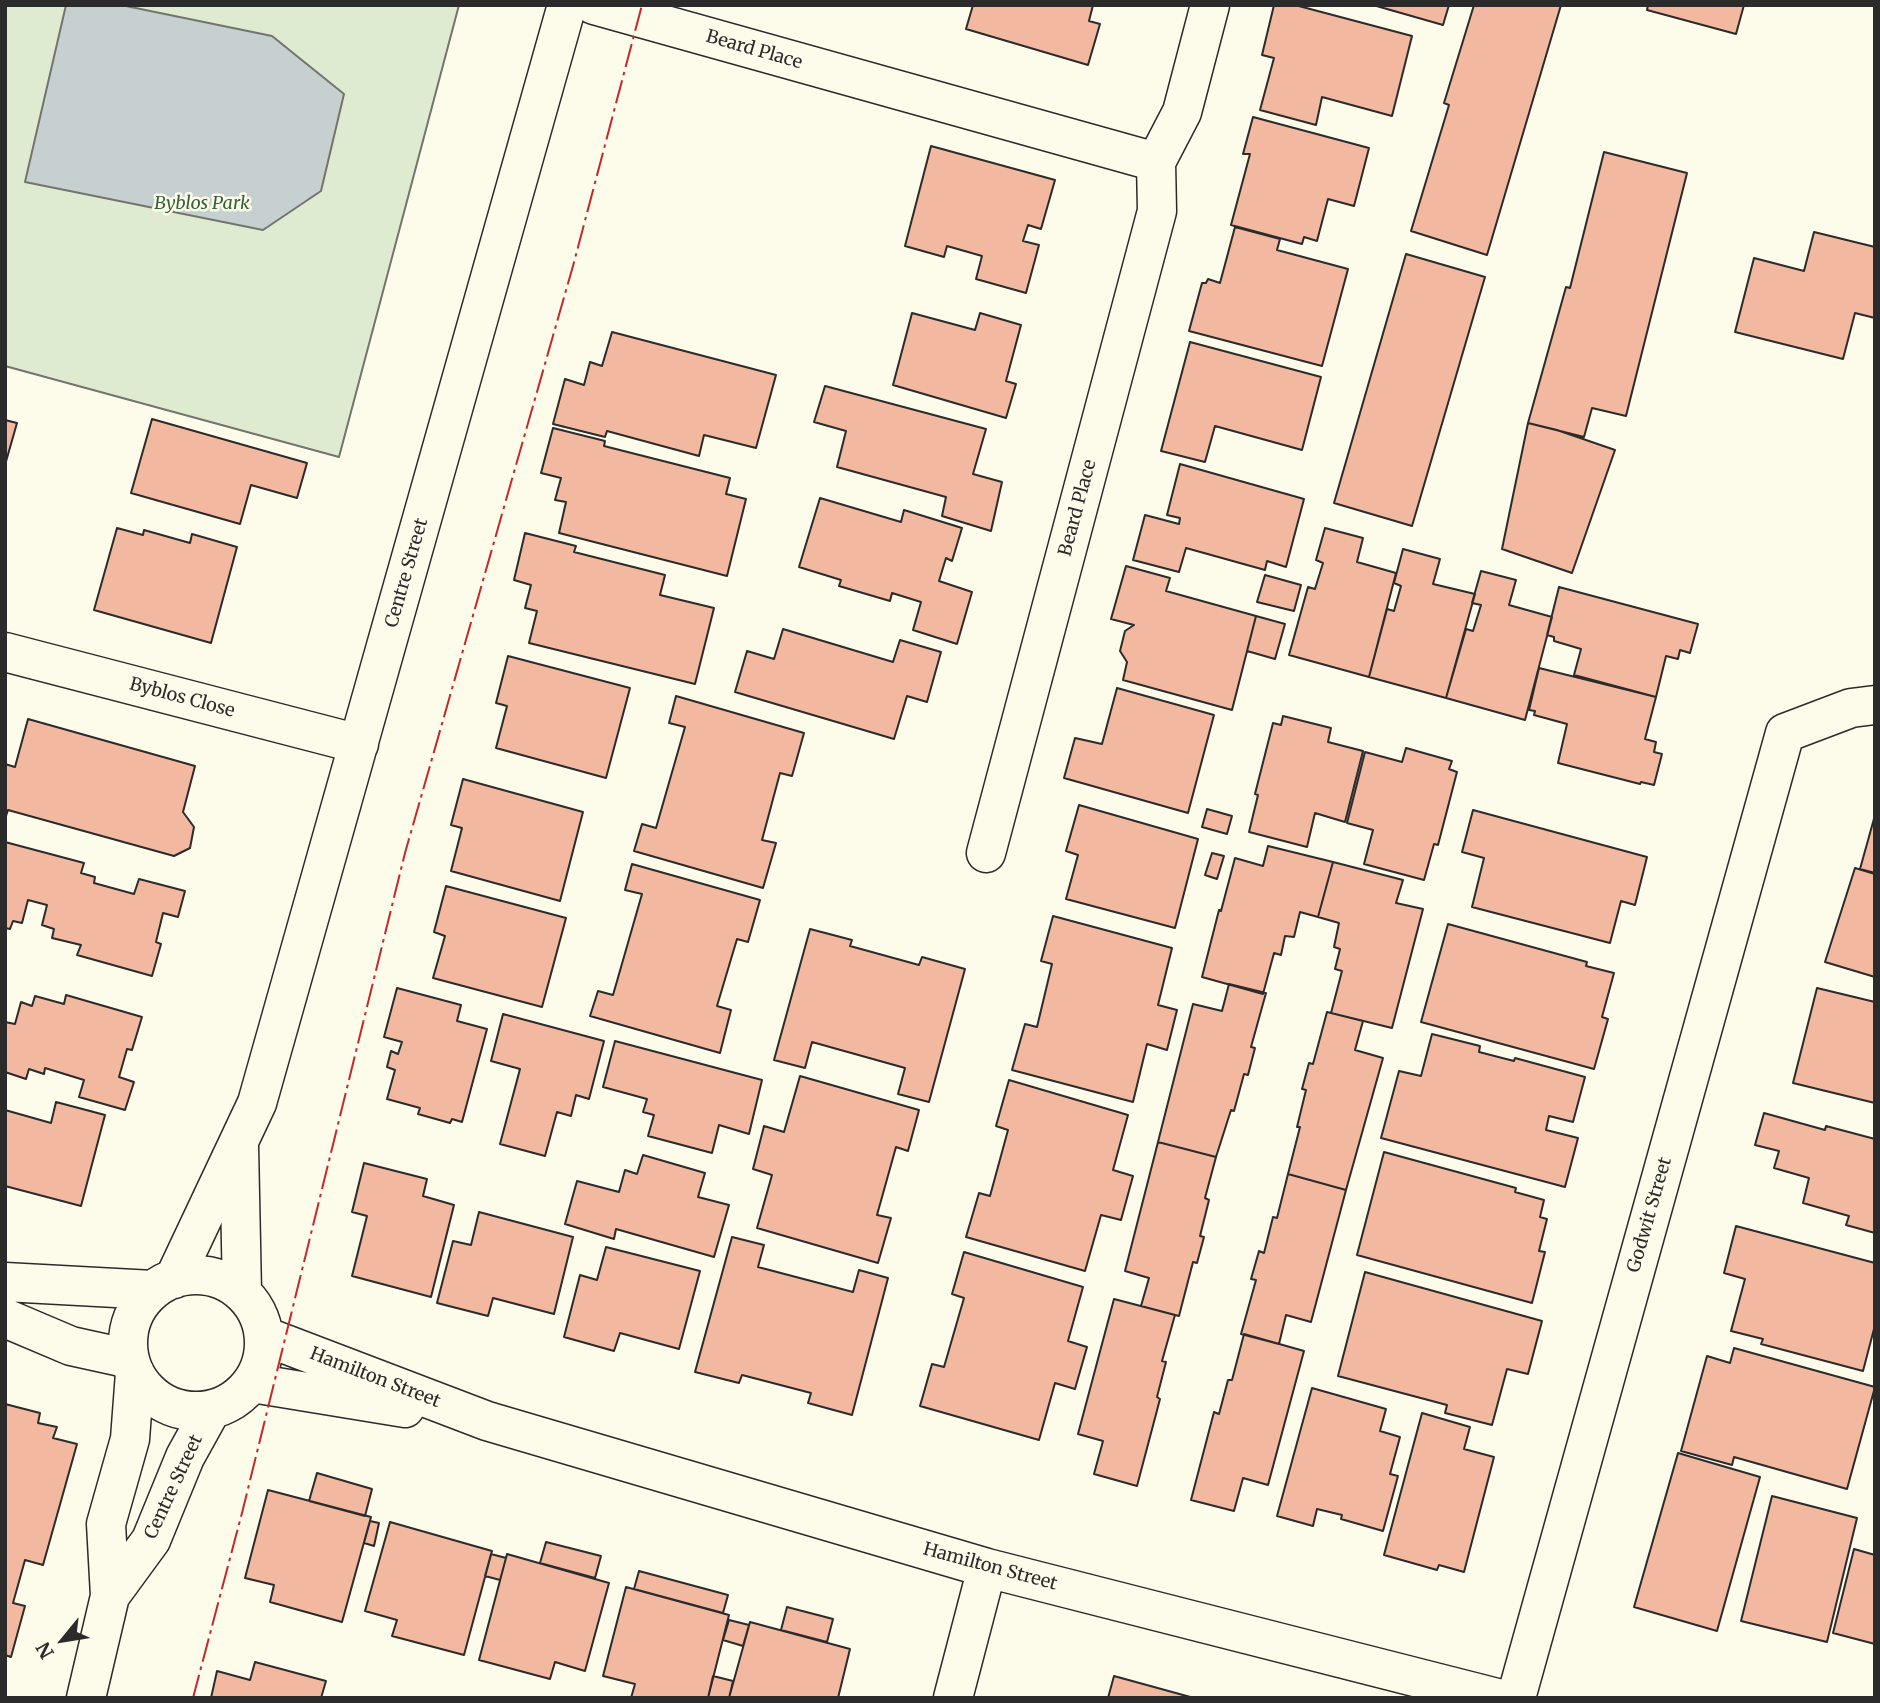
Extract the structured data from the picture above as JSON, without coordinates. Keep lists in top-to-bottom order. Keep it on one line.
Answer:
{"streets":{"street":["Beard Place","Centre Street","Byblos Close","Godwit Street","Hamilton Street"]},"crossings":[["Centre Street","Byblos Close"],["Centre Street","Hamilton Street"]],"parks":["Byblos Park"],"north":"bottom left"}
